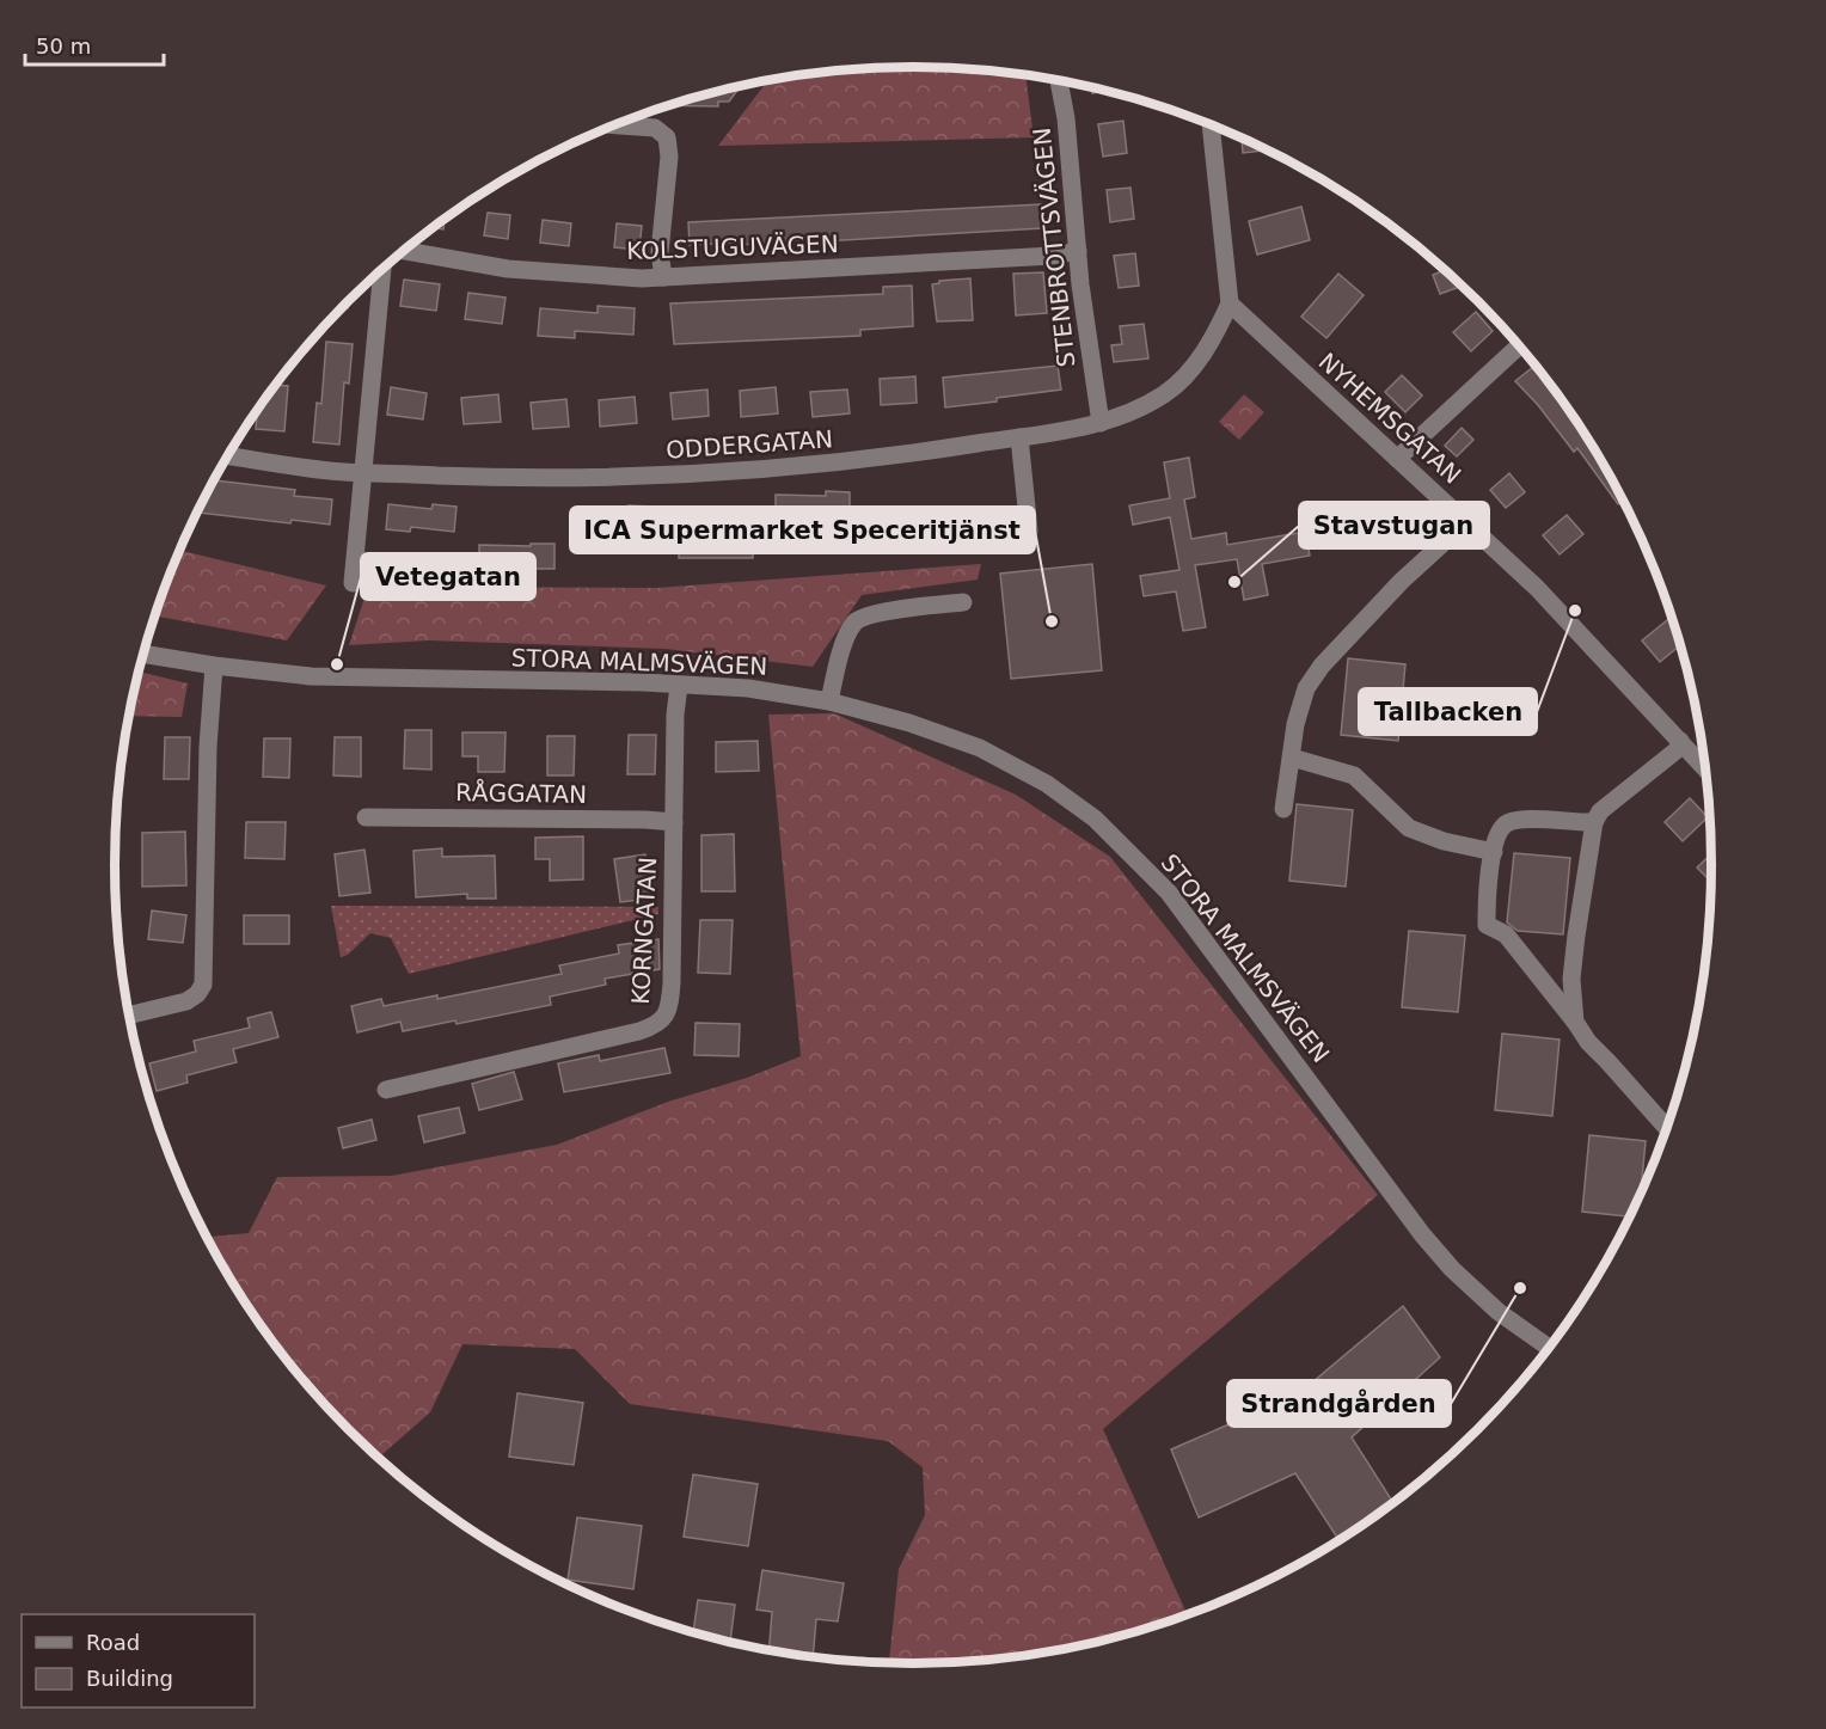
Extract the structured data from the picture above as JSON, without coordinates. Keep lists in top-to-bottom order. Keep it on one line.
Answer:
{"streets":{"street":["KOLSTUGUVÄGEN","STENBROTTSVÄGEN","NYHEMSGATAN","ODDERGATAN","STORA MALMSVÄGEN","RÅGGATAN","KORNGATAN"]},"crossings":[["KOLSTUGUVÄGEN","STENBROTTSVÄGEN"],["STENBROTTSVÄGEN","ODDERGATAN"],["NYHEMSGATAN","ODDERGATAN"],["STORA MALMSVÄGEN","KORNGATAN"],["RÅGGATAN","KORNGATAN"]],"places":["Stavstugan","Tallbacken","ICA Supermarket Speceritjänst","Vetegatan","Strandgården"],"legend":["Road","Building"],"scale_bar":"50 m"}
